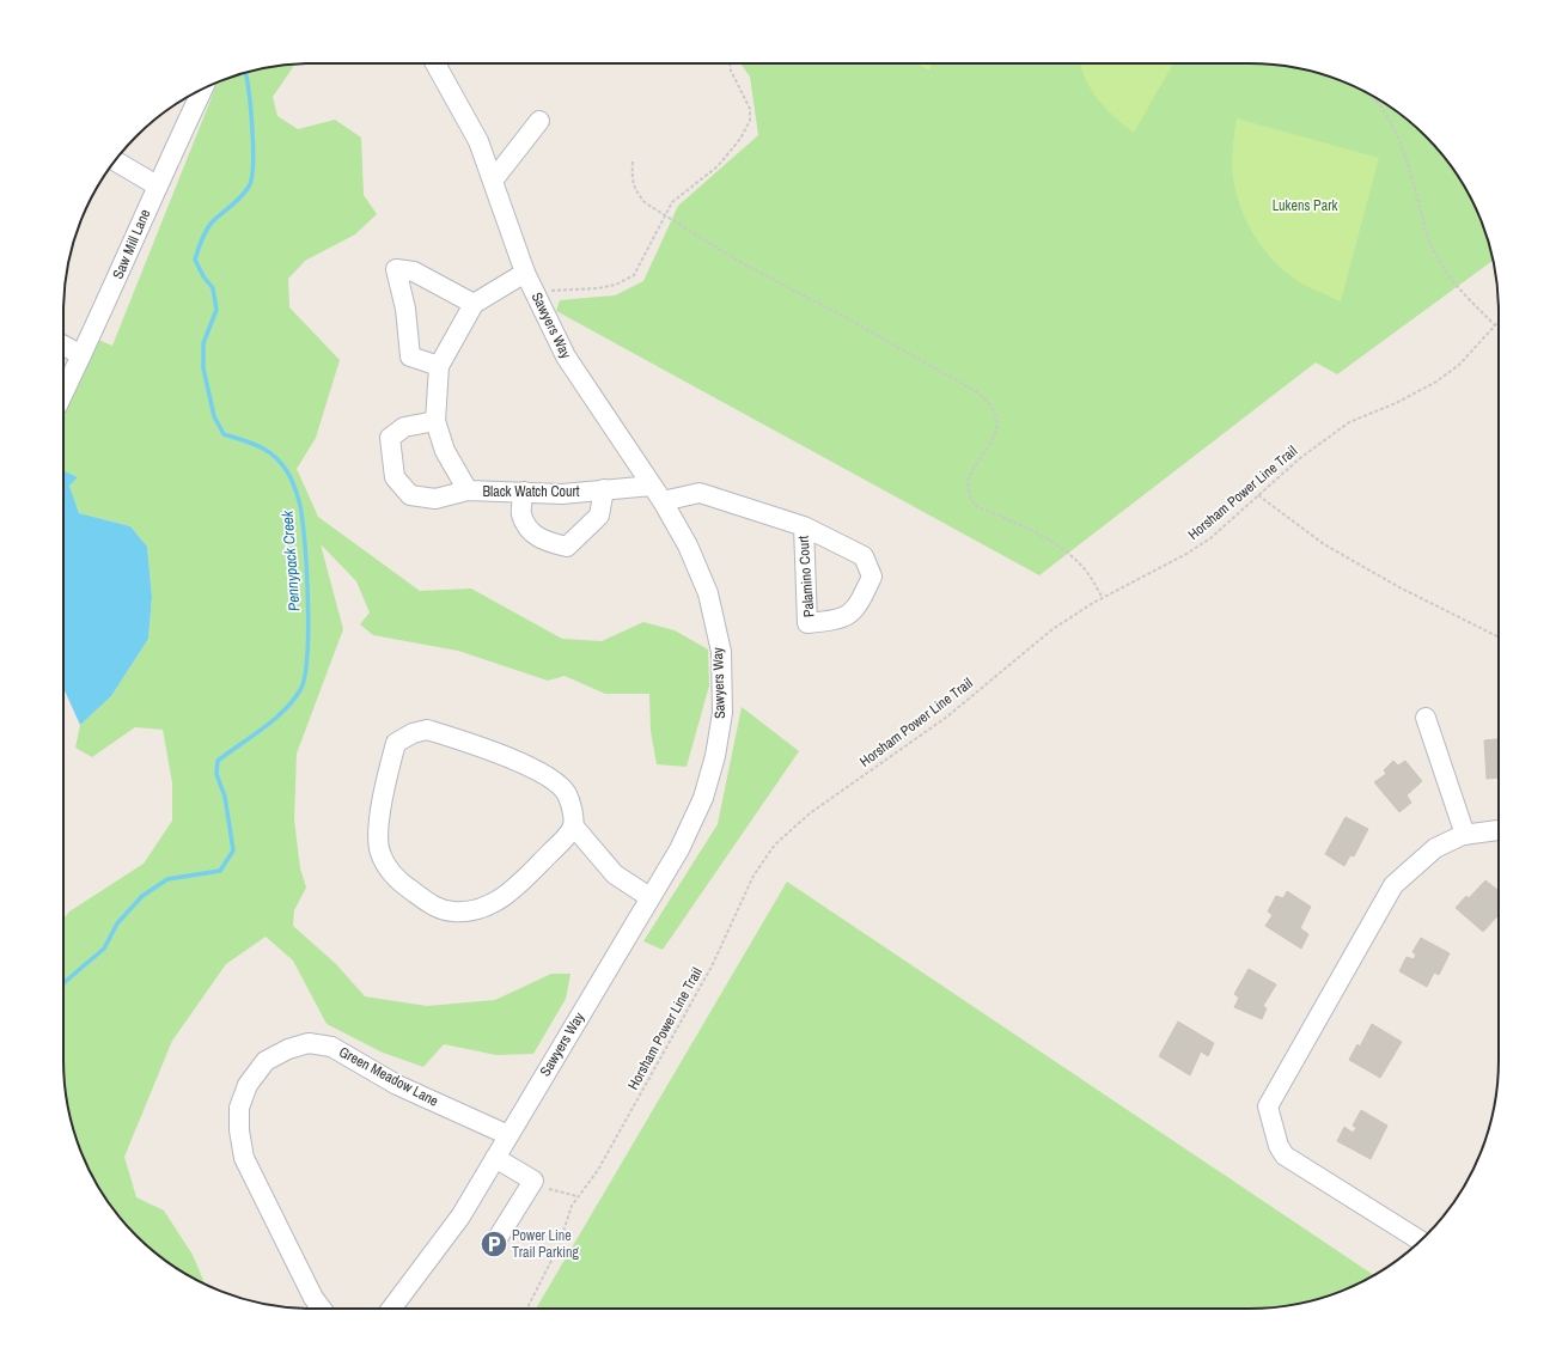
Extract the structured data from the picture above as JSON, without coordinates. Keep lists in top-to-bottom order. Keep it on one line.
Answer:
{"streets":{"street":["Saw Mill Lane","Sawyers Way","Black Watch Court","Palamino Court","Green Meadow Lane"],"path":["Horsham Power Line Trail"]},"crossings":[["Sawyers Way","Black Watch Court"],["Sawyers Way","Palamino Court"],["Sawyers Way","Green Meadow Lane"]],"water":["Pennypack Creek"],"parks":["Lukens Park"],"places":{"parking":["Power Line Trail Parking"]}}
